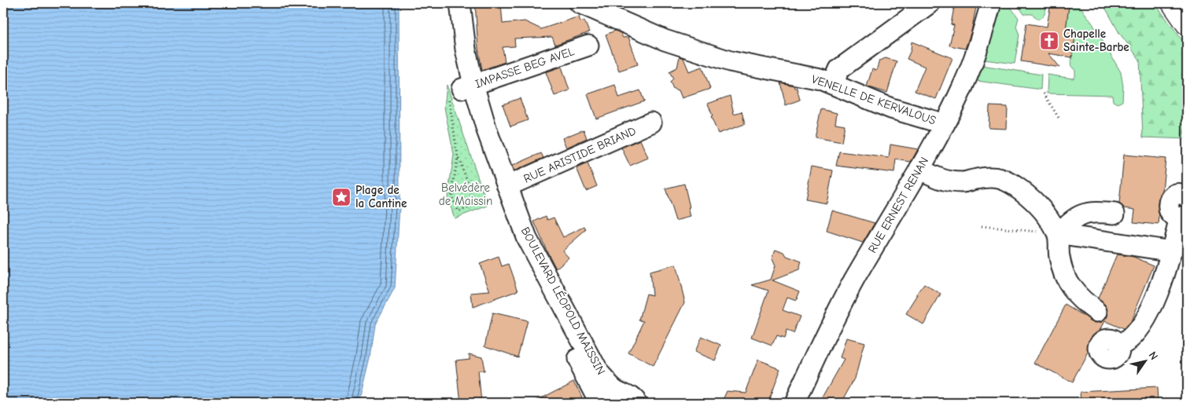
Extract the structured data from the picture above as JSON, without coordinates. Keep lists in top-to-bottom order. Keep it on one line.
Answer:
{"streets":{"street":["IMPASSE BEG AVEL","VENELLE DE KERVALOUS","RUE ARISTIDE BRIAND","RUE ERNEST RENAN","BOULEVARD LÉOPOLD MAISSIN"]},"crossings":[["IMPASSE BEG AVEL","BOULEVARD LÉOPOLD MAISSIN"],["VENELLE DE KERVALOUS","RUE ERNEST RENAN"],["RUE ARISTIDE BRIAND","BOULEVARD LÉOPOLD MAISSIN"]],"parks":["Belvédère de Maissin"],"places":{"church":["Chapelle Sainte-Barbe"],"place":["Plage de la Cantine"]},"north":"top right"}
